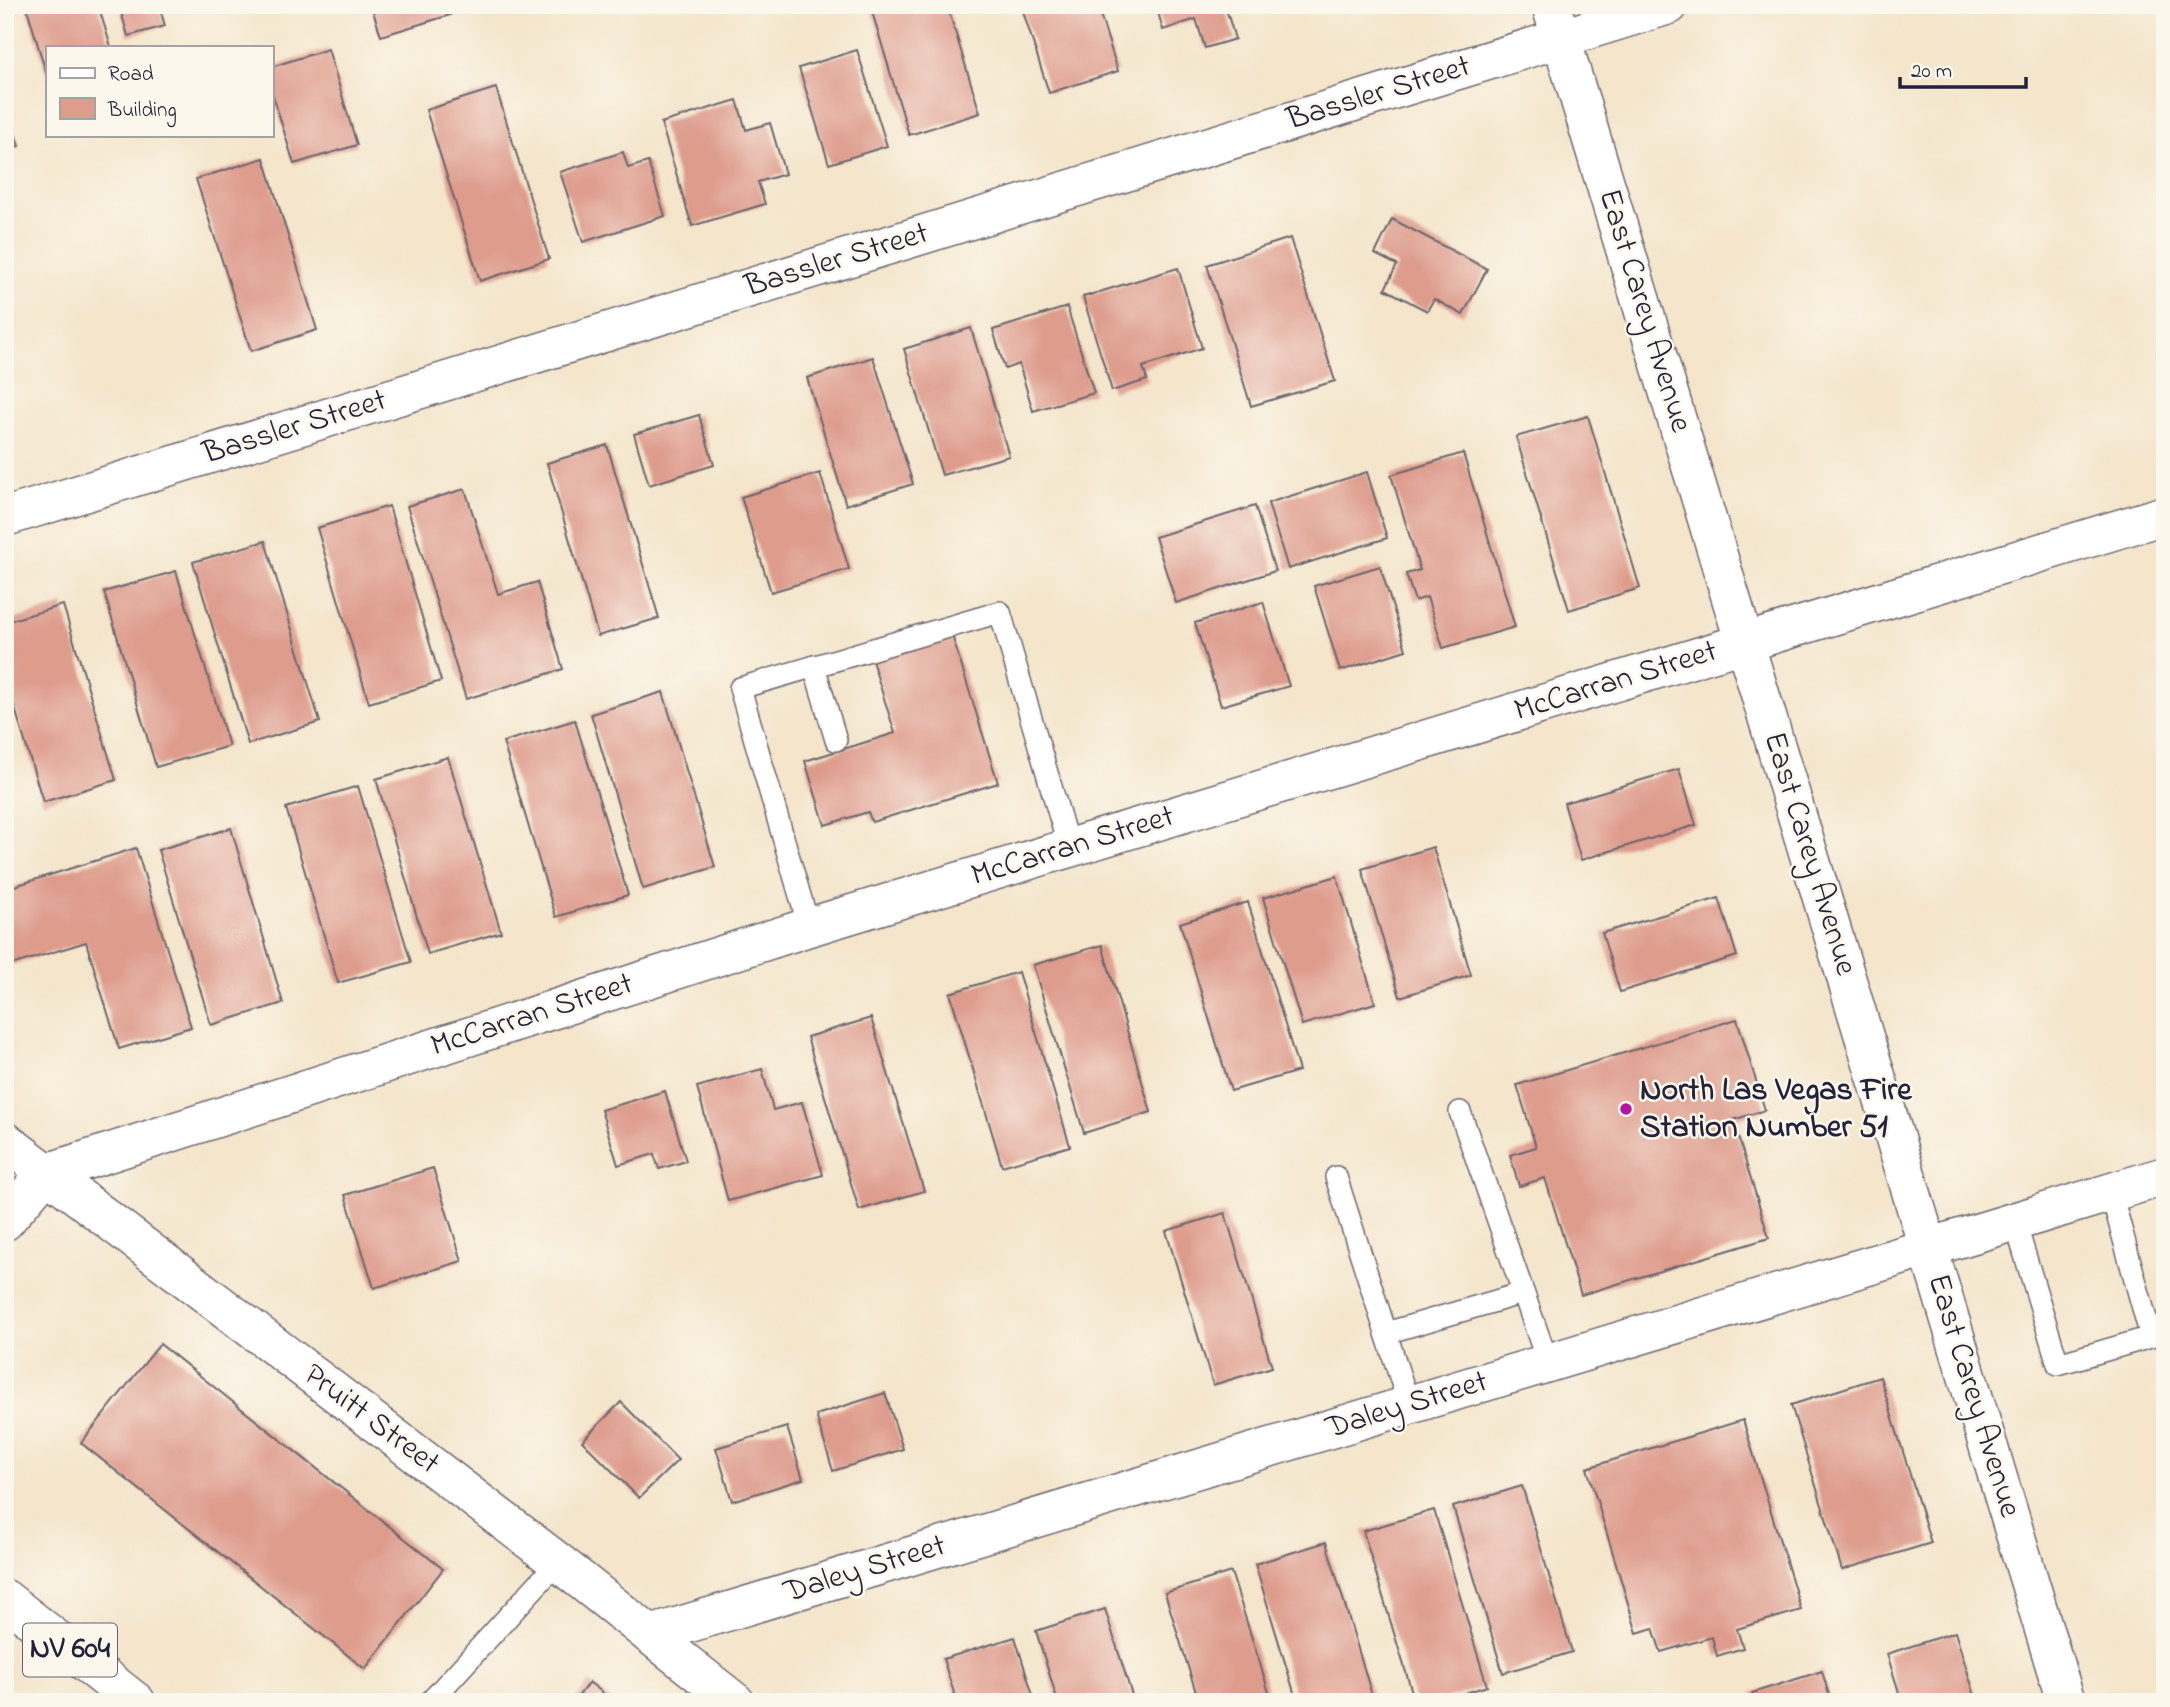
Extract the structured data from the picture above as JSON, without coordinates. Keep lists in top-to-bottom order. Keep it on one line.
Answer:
{"streets":{"street":["Bassler Street","East Carey Avenue","McCarran Street","Daley Street","Pruitt Street","NV 604"]},"crossings":[["Bassler Street","East Carey Avenue"],["East Carey Avenue","McCarran Street"],["East Carey Avenue","Daley Street"],["McCarran Street","Pruitt Street"],["Daley Street","Pruitt Street"]],"places":["North Las Vegas Fire Station Number 51"],"legend":["Road","Building"],"scale_bar":"20 m"}
